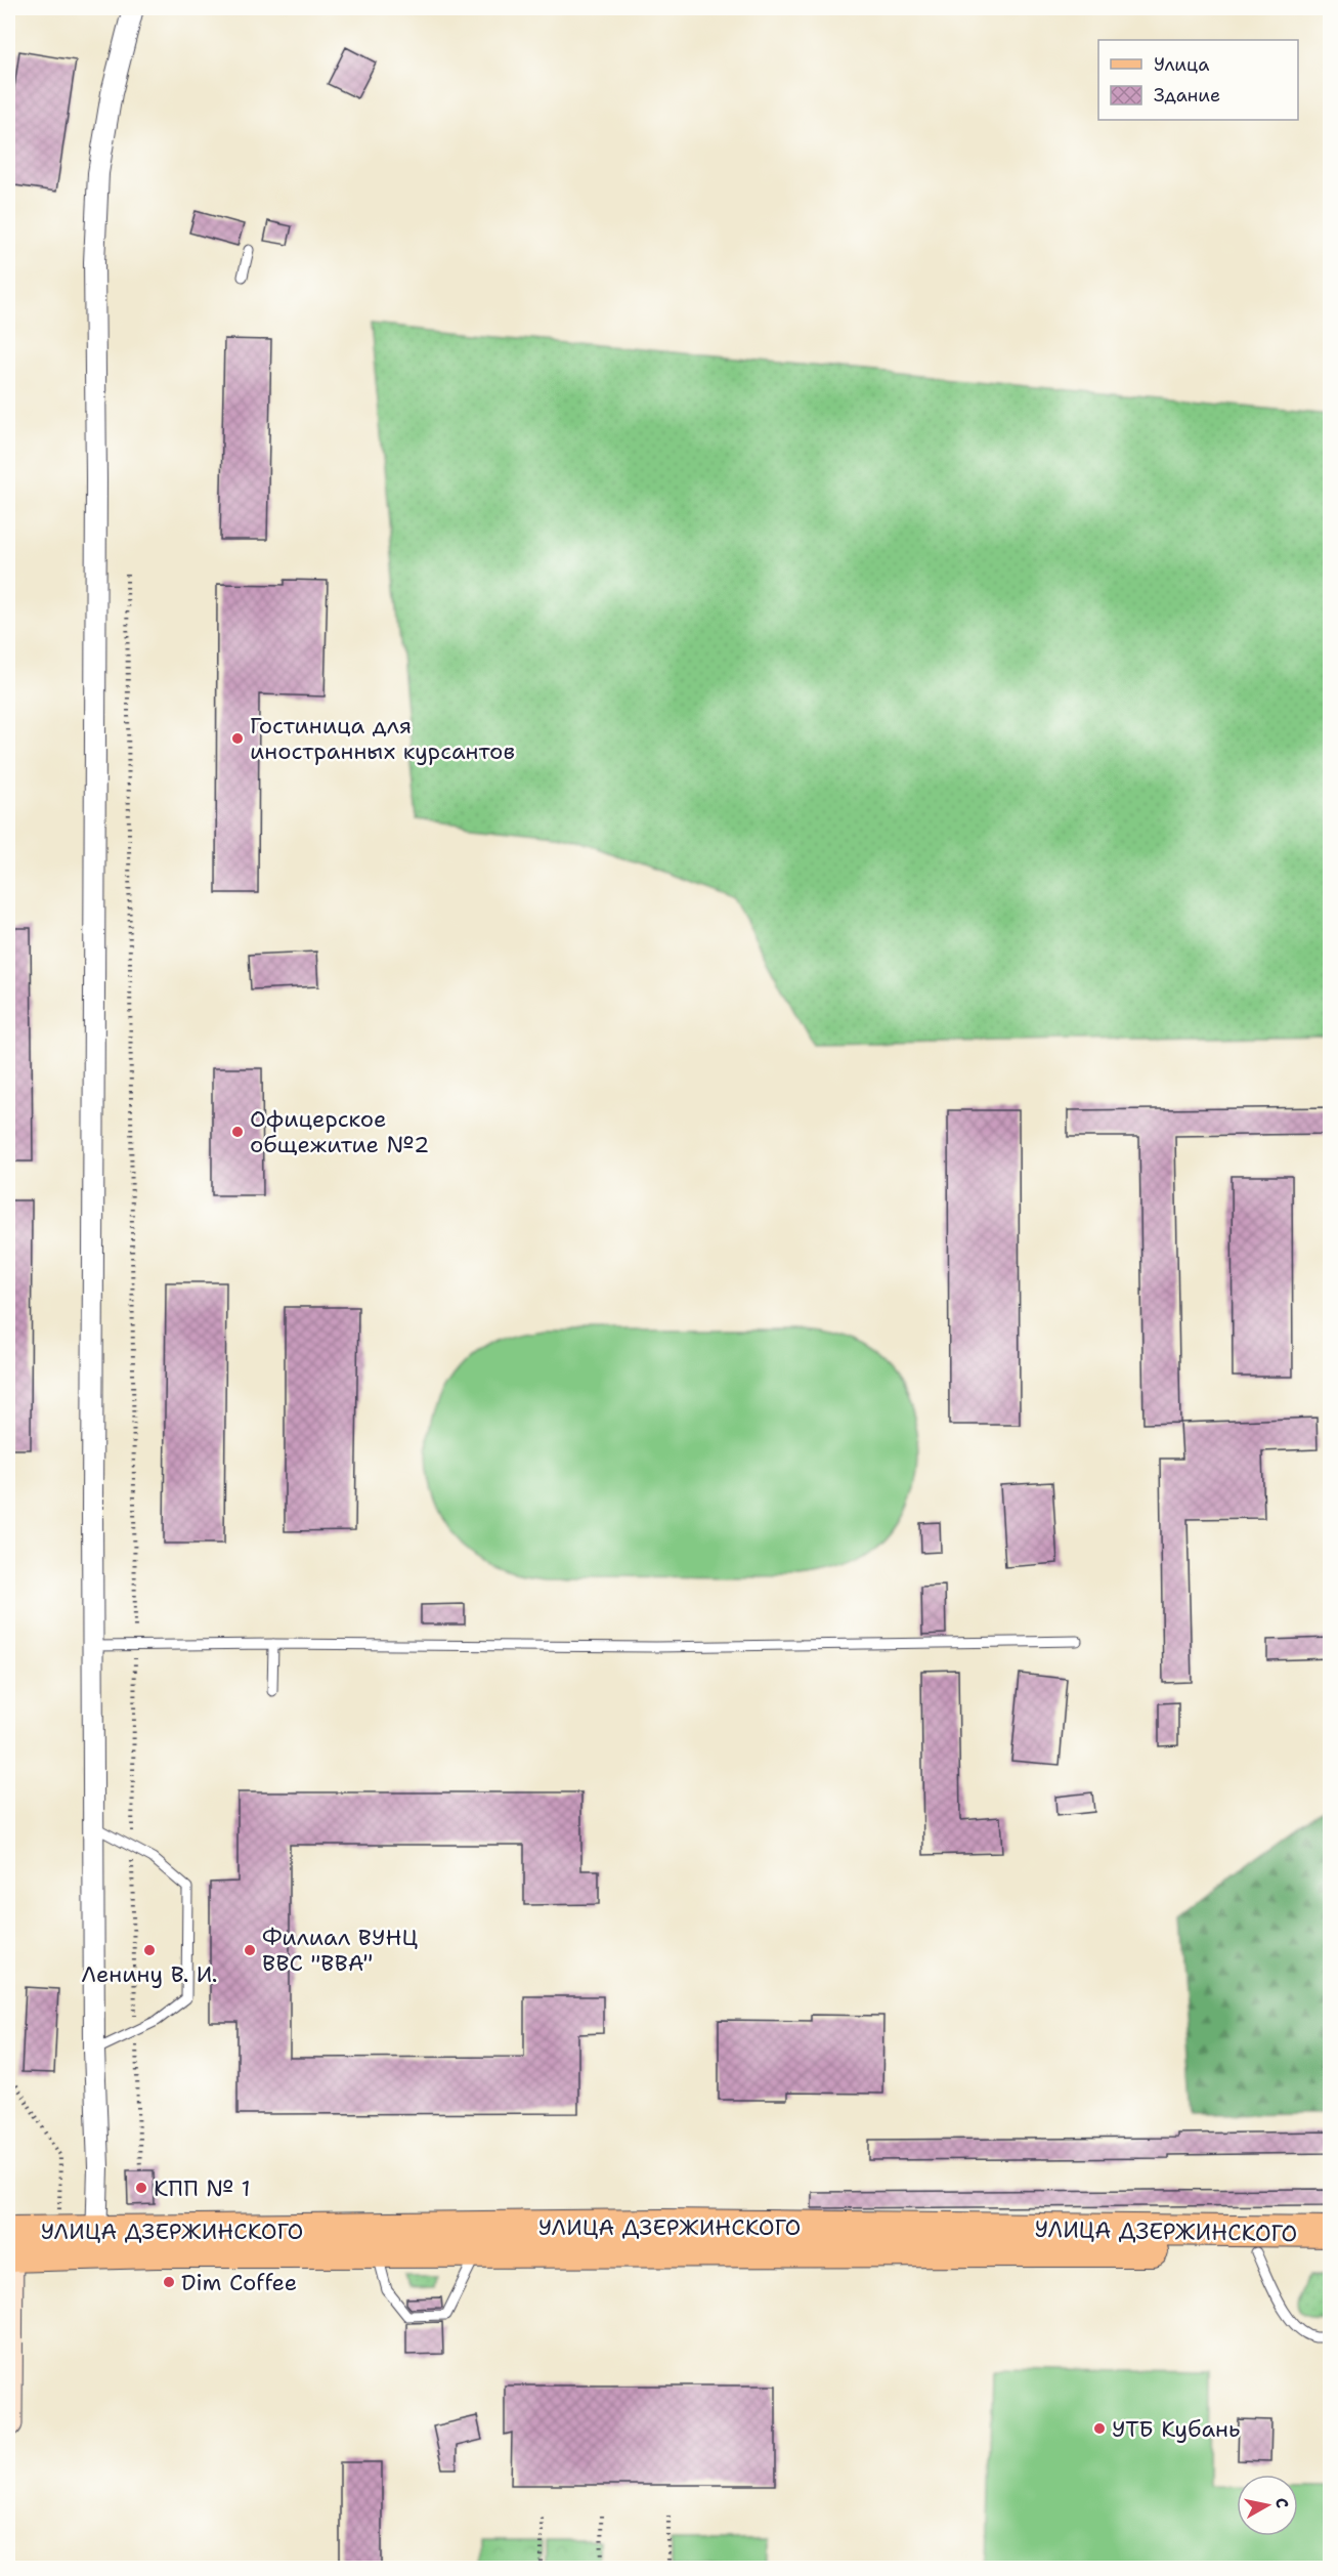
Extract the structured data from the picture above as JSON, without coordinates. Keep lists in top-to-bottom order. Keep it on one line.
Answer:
{"streets":{"main road":["УЛИЦА ДЗЕРЖИНСКОГО"]},"places":["Гостиница для иностранных курсантов","Офицерское общежитие №2","Ленину В. И.","Филиал ВУНЦ ВВС \"ВВА\"","КПП № 1","Dim Coffee","УТБ Кубань"],"legend":["Улица","Здание"],"north":"right"}
